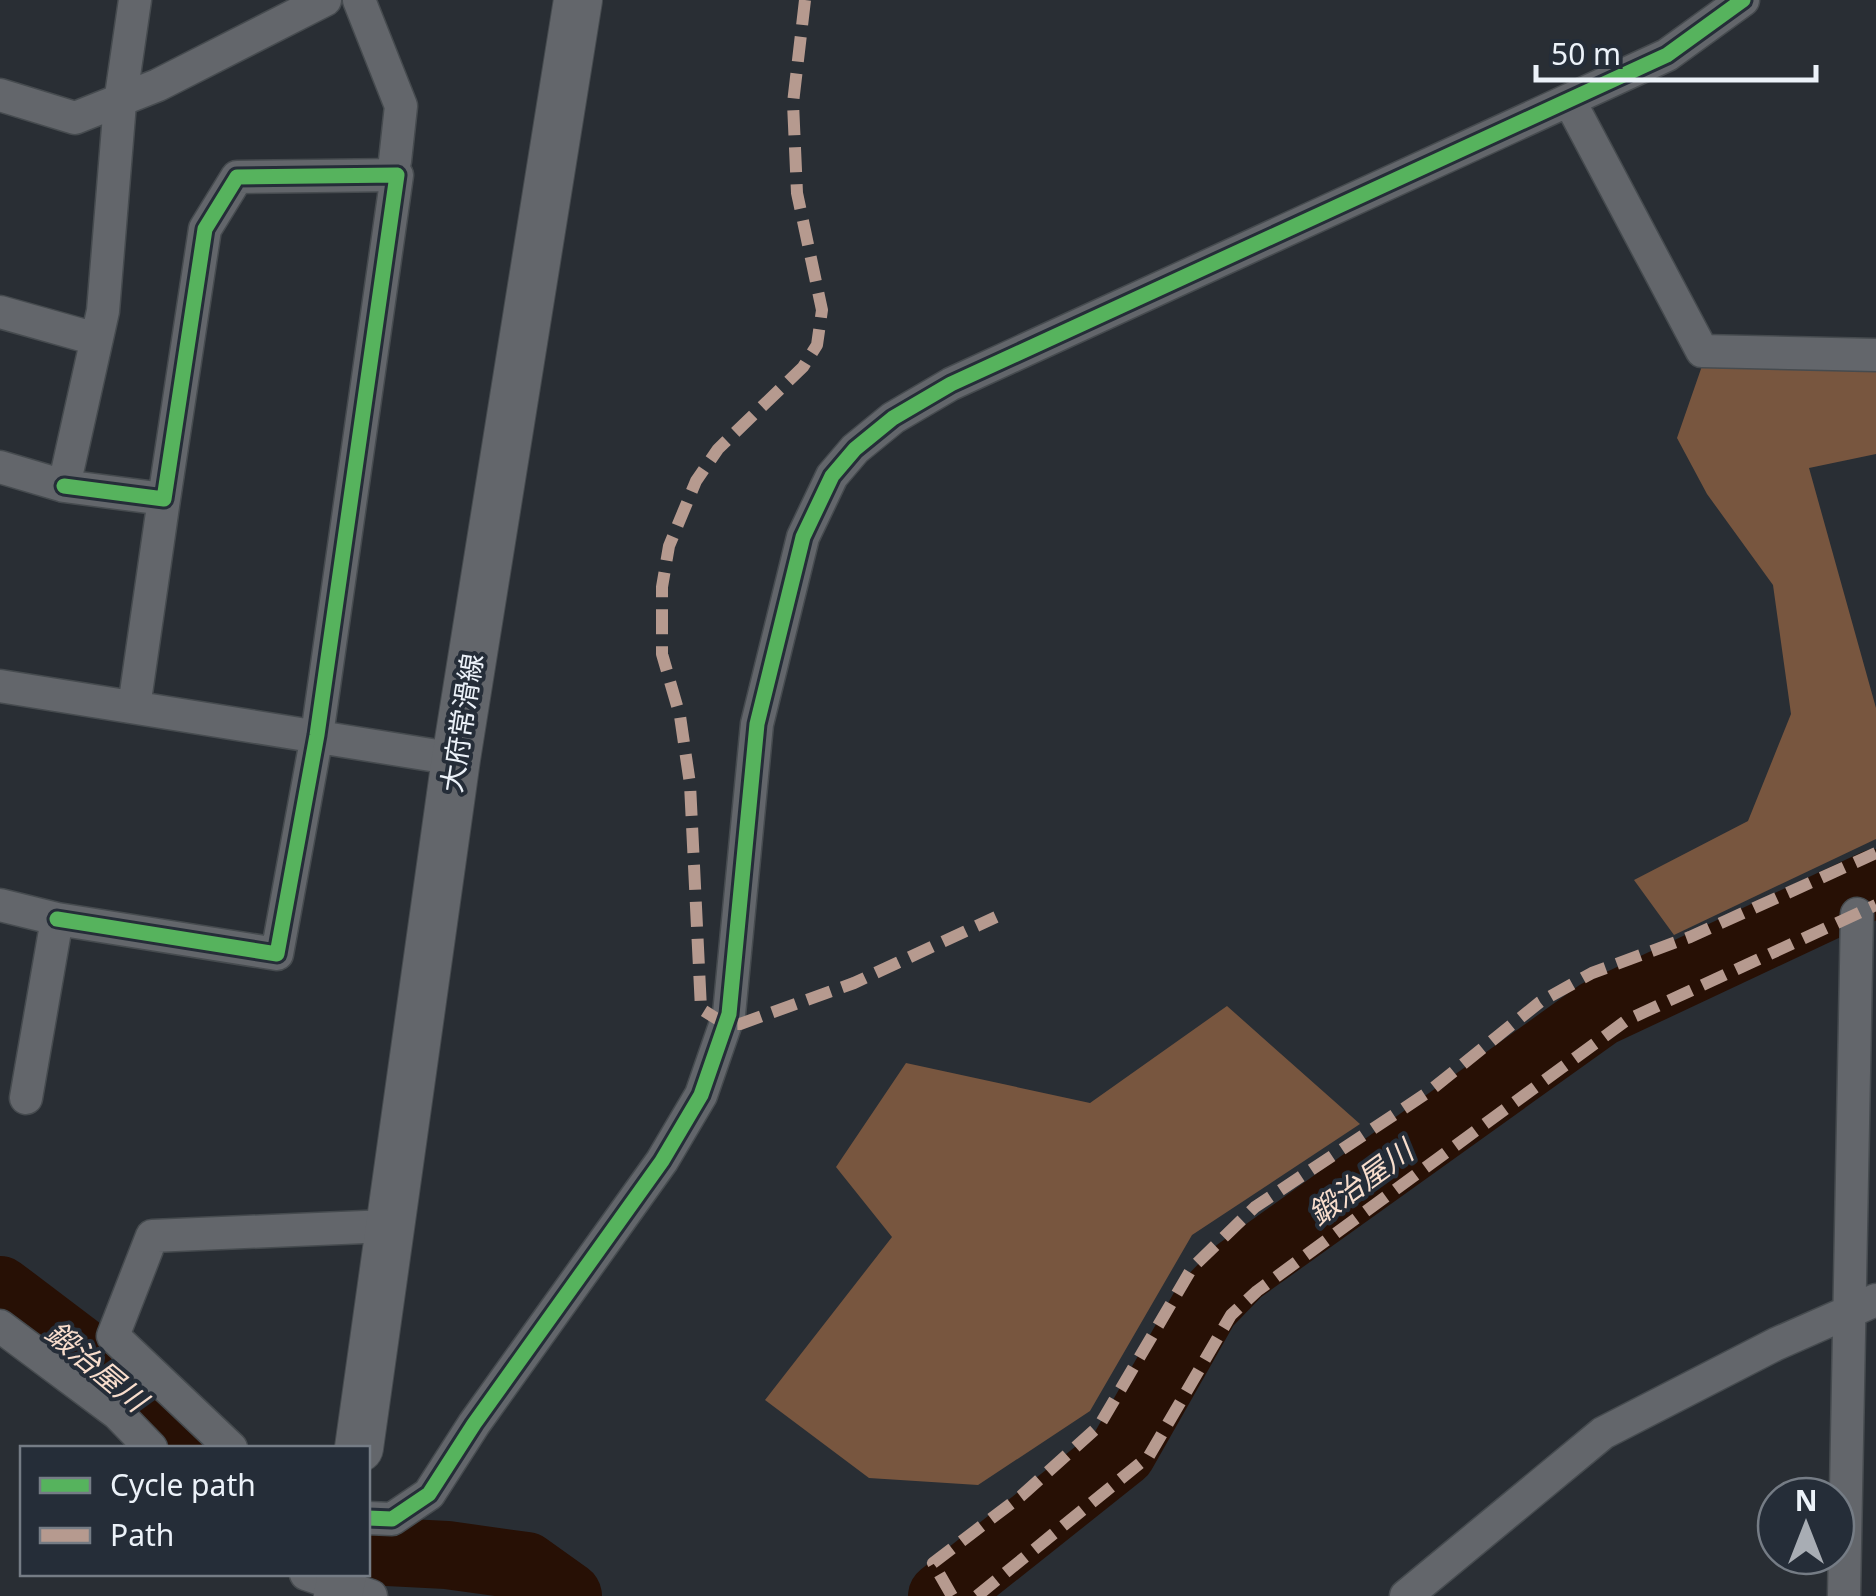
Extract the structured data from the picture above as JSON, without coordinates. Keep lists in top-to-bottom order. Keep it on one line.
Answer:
{"streets":{"main road":["大府常滑線"]},"water":["鍛治屋川"],"legend":["Cycle path","Path"],"scale_bar":"50 m","north":"top"}
